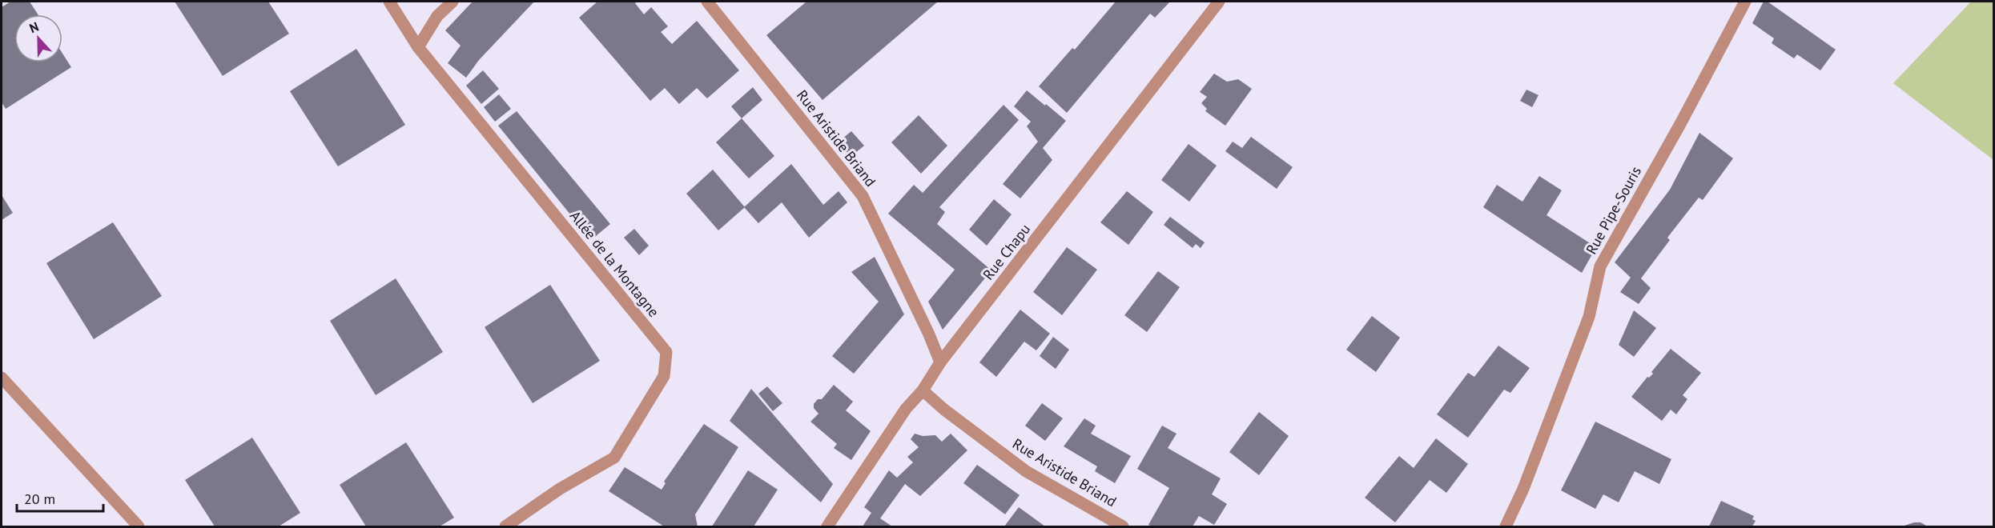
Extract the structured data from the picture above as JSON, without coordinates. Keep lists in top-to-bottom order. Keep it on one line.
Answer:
{"streets":{"street":["Rue Aristide Briand","Rue Pipe-Souris","Rue Chapu","Allée de la Montagne"]},"crossings":[["Rue Aristide Briand","Rue Chapu"]],"scale_bar":"20 m","north":"top"}
